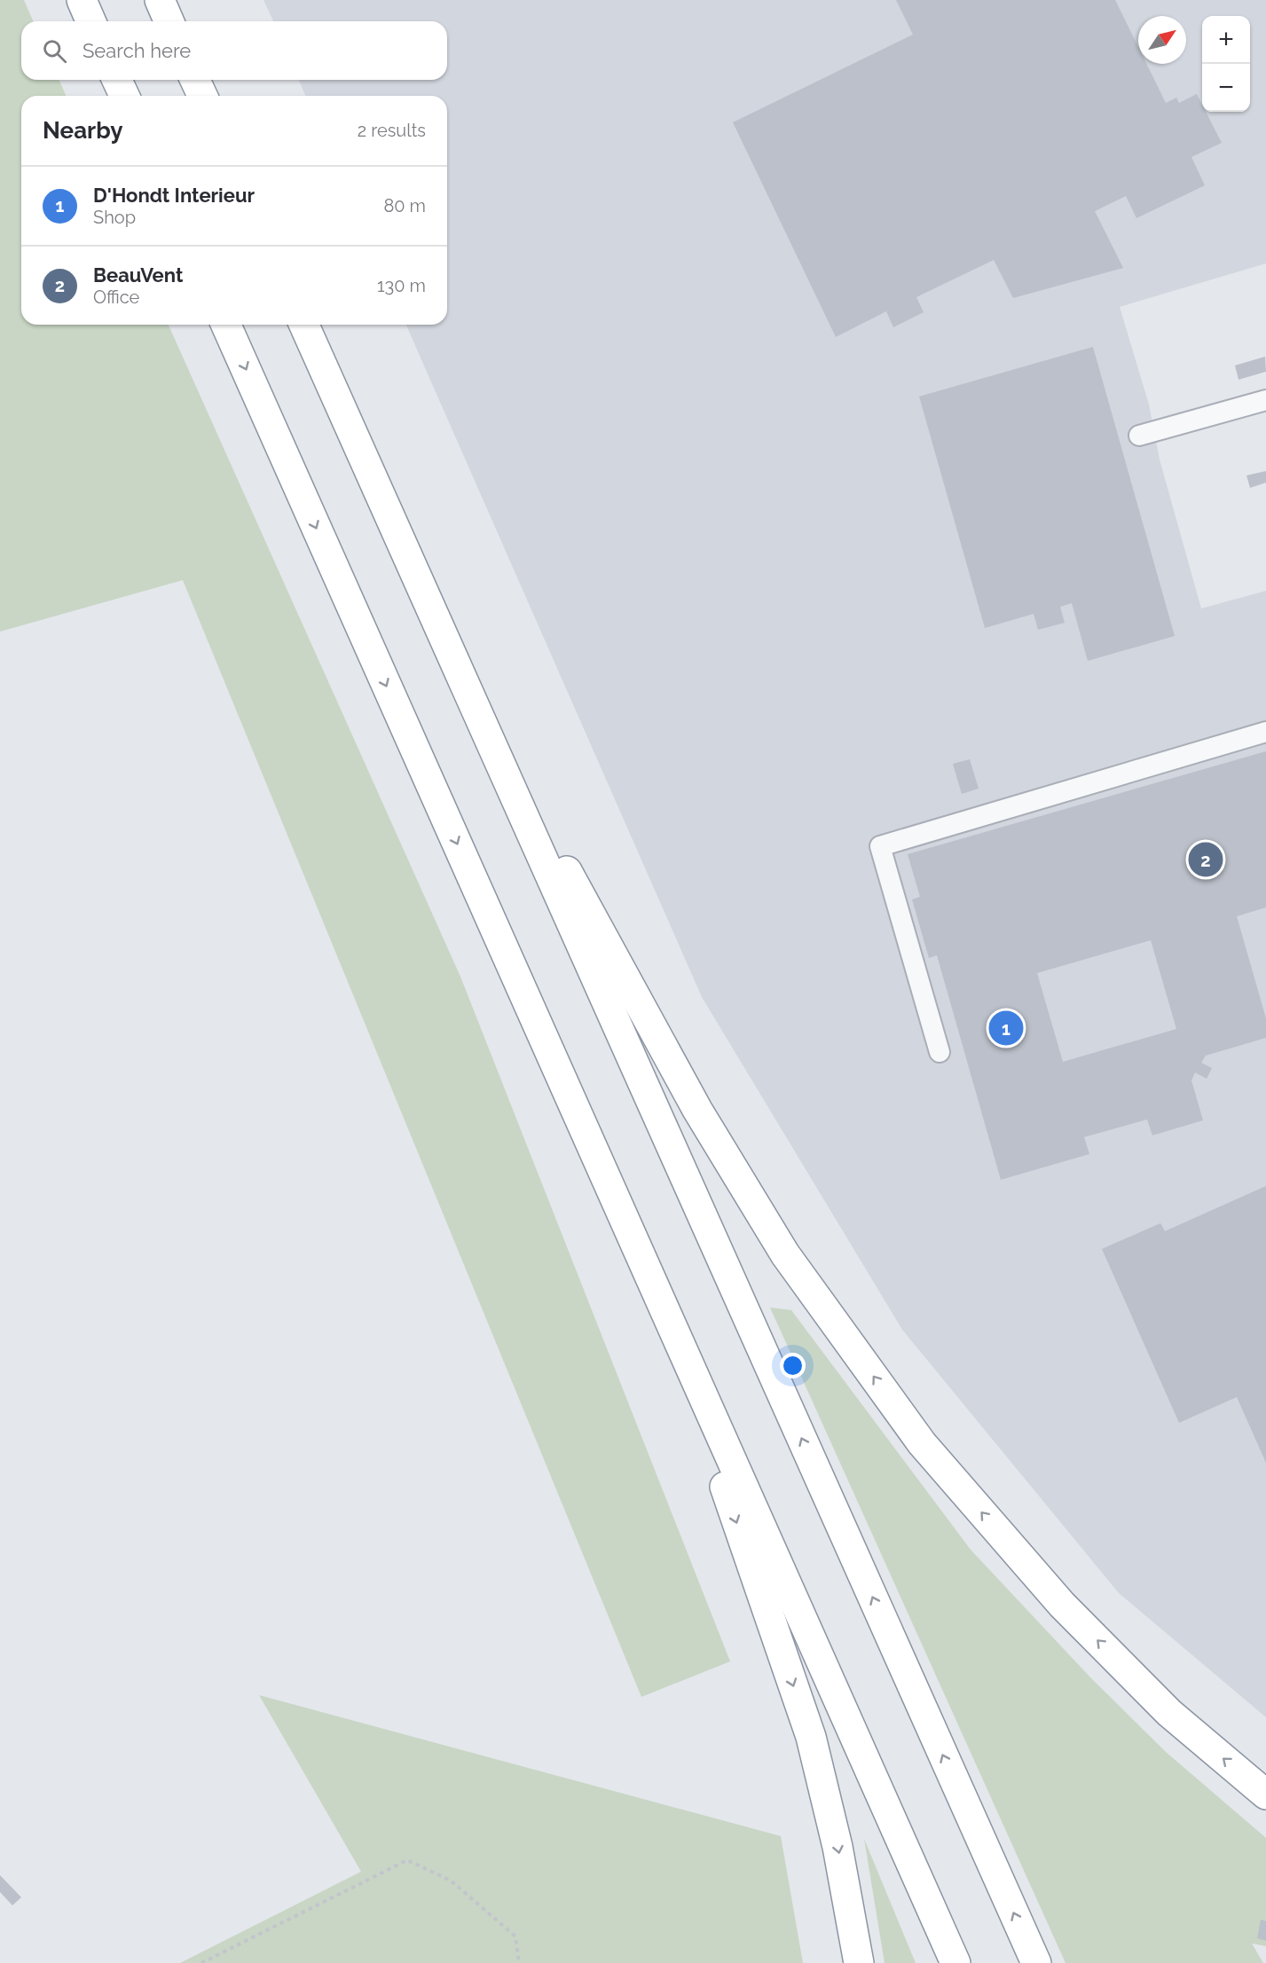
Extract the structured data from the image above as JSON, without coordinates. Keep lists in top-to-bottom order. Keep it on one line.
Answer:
{"north":"top right","page":{"map_buttons":["+","−"],"search":"Search here","heading":["Nearby","2 results"],"list":[{"mark":"1","name":"D'Hondt Interieur","note":"Shop","value":"80 m"},{"mark":"2","name":"BeauVent","note":"Office","value":"130 m"}],"pins":["2","1"]}}
